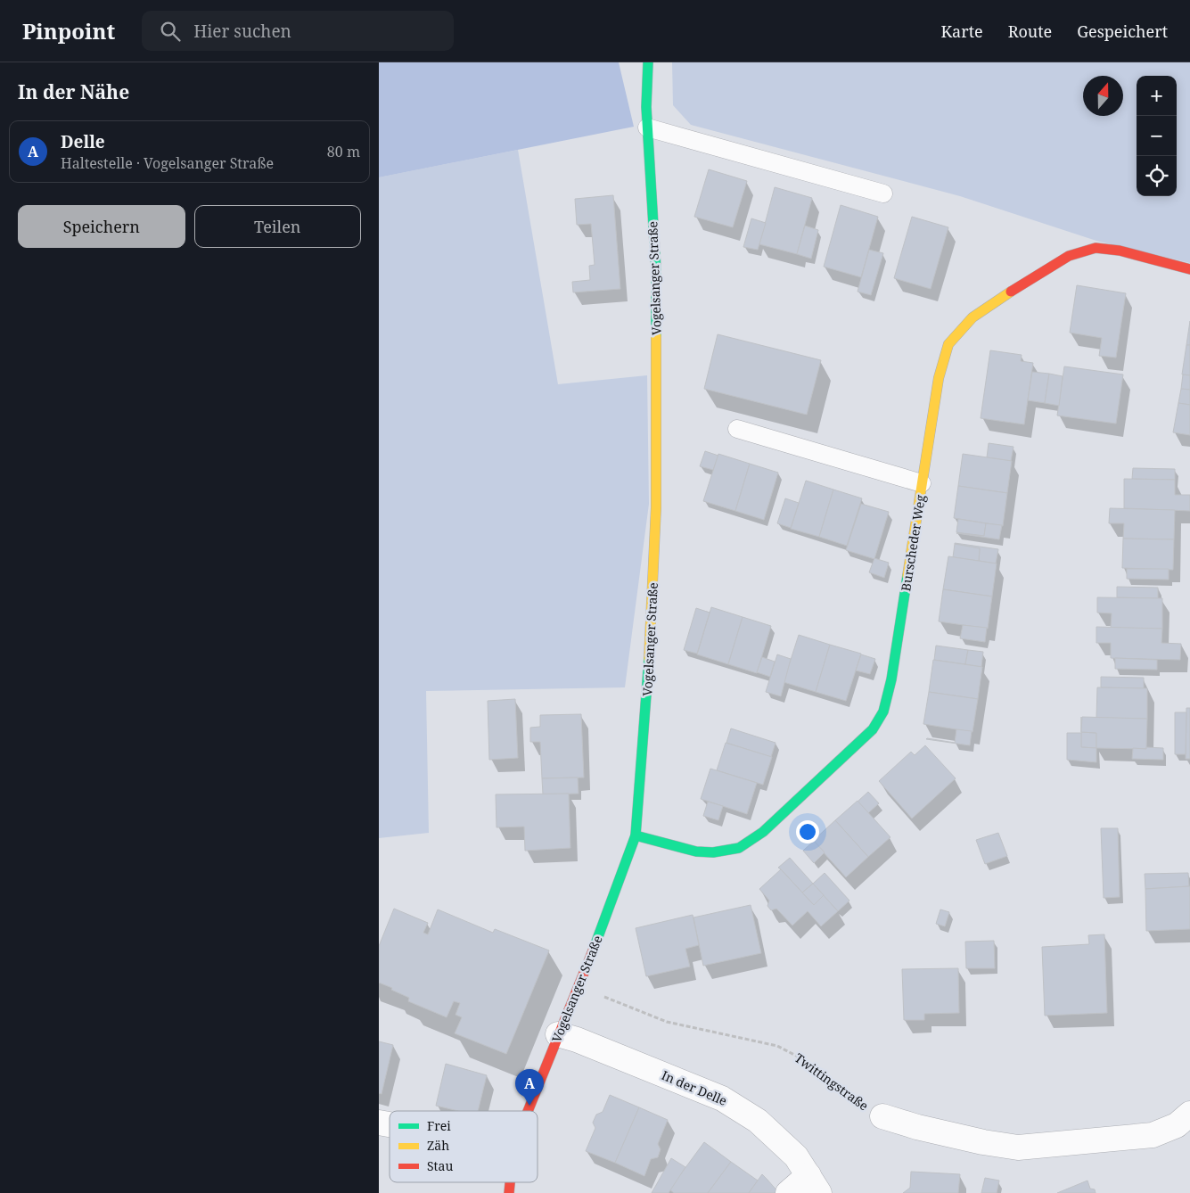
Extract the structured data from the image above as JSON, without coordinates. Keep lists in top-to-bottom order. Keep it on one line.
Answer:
{"streets":{"street":["Vogelsanger Straße","Burscheder Weg","Twittingstraße","In der Delle"]},"crossings":[["Vogelsanger Straße","Burscheder Weg"],["Vogelsanger Straße","Twittingstraße"],["Vogelsanger Straße","In der Delle"]],"legend":["Frei","Zäh","Stau"],"north":"top","page":{"header":"Pinpoint","search":"Hier suchen","nav":["Karte","Route","Gespeichert"],"heading":"In der Nähe","map_buttons":["+","−"],"list":[{"mark":"A","name":"Delle","note":"Haltestelle · Vogelsanger Straße","value":"80 m"}],"buttons":["Speichern","Teilen"],"pins":"A"}}
